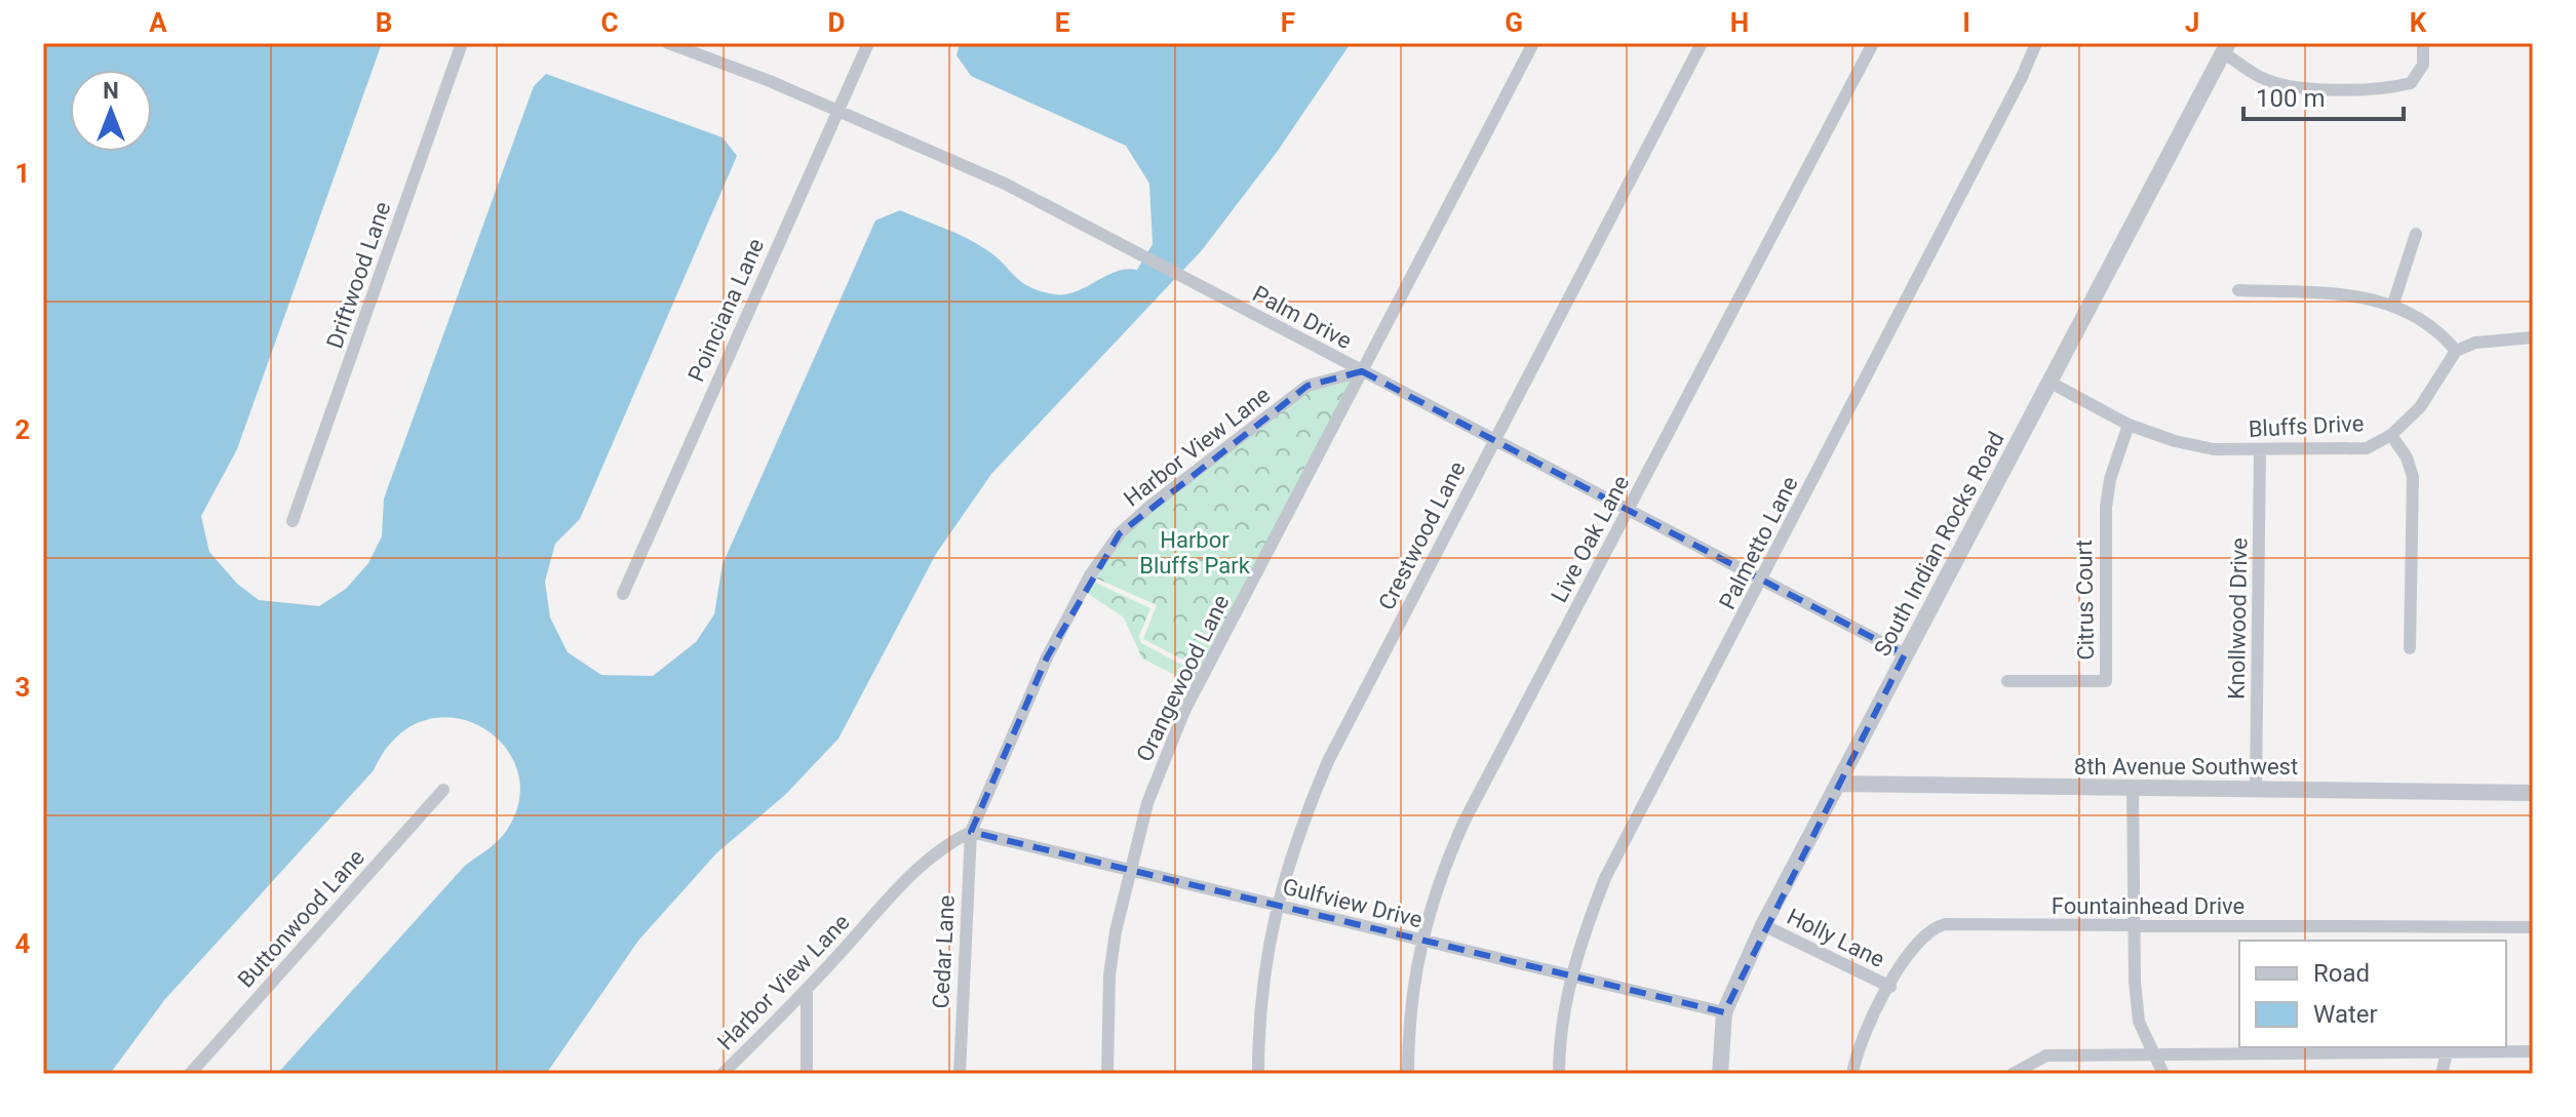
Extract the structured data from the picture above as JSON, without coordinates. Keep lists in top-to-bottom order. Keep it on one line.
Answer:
{"streets":{"street":["Driftwood Lane","Poinciana Lane","Palm Drive","Bluffs Drive","Harbor View Lane","Crestwood Lane","Live Oak Lane","Palmetto Lane","South Indian Rocks Road","Citrus Court","Knollwood Drive","Orangewood Lane","8th Avenue Southwest","Gulfview Drive","Fountainhead Drive","Buttonwood Lane","Holly Lane","Cedar Lane"]},"crossings":[["Poinciana Lane","Palm Drive"],["Palm Drive","Harbor View Lane"],["Palm Drive","Crestwood Lane"],["Palm Drive","Live Oak Lane"],["Palm Drive","Palmetto Lane"],["Palm Drive","South Indian Rocks Road"],["Palm Drive","Orangewood Lane"],["Bluffs Drive","South Indian Rocks Road"],["Bluffs Drive","Citrus Court"],["Bluffs Drive","Knollwood Drive"],["Harbor View Lane","Orangewood Lane"],["Harbor View Lane","Gulfview Drive"],["Harbor View Lane","Cedar Lane"],["Crestwood Lane","Gulfview Drive"],["Live Oak Lane","Gulfview Drive"],["Palmetto Lane","Gulfview Drive"],["South Indian Rocks Road","8th Avenue Southwest"],["South Indian Rocks Road","Gulfview Drive"],["South Indian Rocks Road","Holly Lane"],["Knollwood Drive","8th Avenue Southwest"],["Orangewood Lane","Gulfview Drive"],["Gulfview Drive","Cedar Lane"],["Fountainhead Drive","Holly Lane"]],"parks":["Harbor Bluffs Park"],"legend":["Road","Water"],"scale_bar":"100 m","north":"top","grid":{"columns":["A","B","C","D","E","F","G","H","I","J","K"],"rows":["1","2","3","4"]}}
